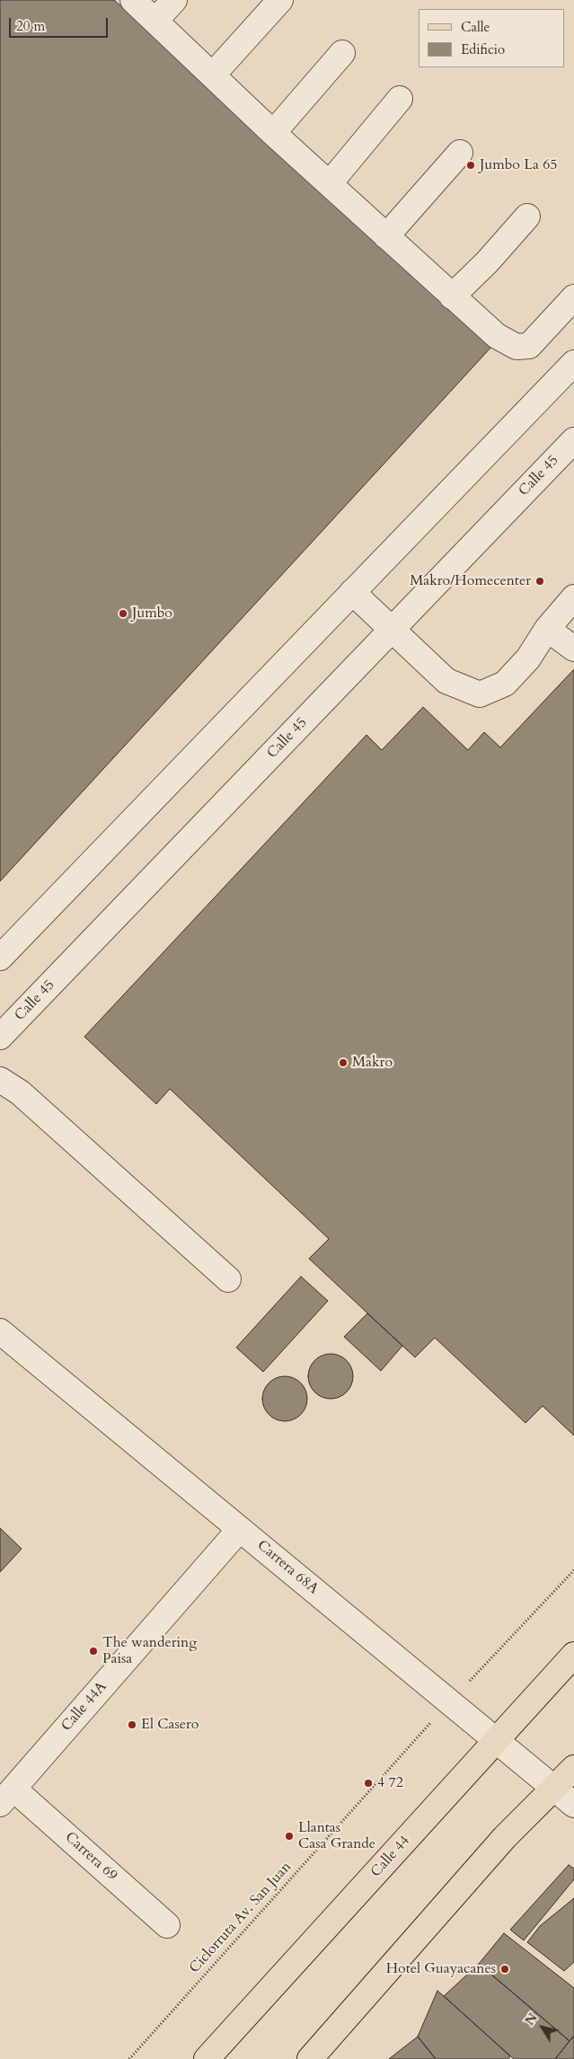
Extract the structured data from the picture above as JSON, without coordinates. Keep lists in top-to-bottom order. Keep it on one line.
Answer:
{"streets":{"main road":["Calle 44"],"street":["Calle 45","Carrera 68A","Calle 44A","Carrera 69"],"path":["Ciclorruta Av. San Juan"]},"crossings":[["Carrera 68A","Calle 44A"],["Carrera 68A","Calle 44"],["Calle 44A","Carrera 69"]],"places":["Jumbo La 65","Makro/Homecenter","Jumbo","Makro","The wandering Paisa","El Casero","4 72","Llantas Casa Grande","Hotel Guayacanes"],"legend":["Calle","Edificio"],"scale_bar":"20 m","north":"top left"}
